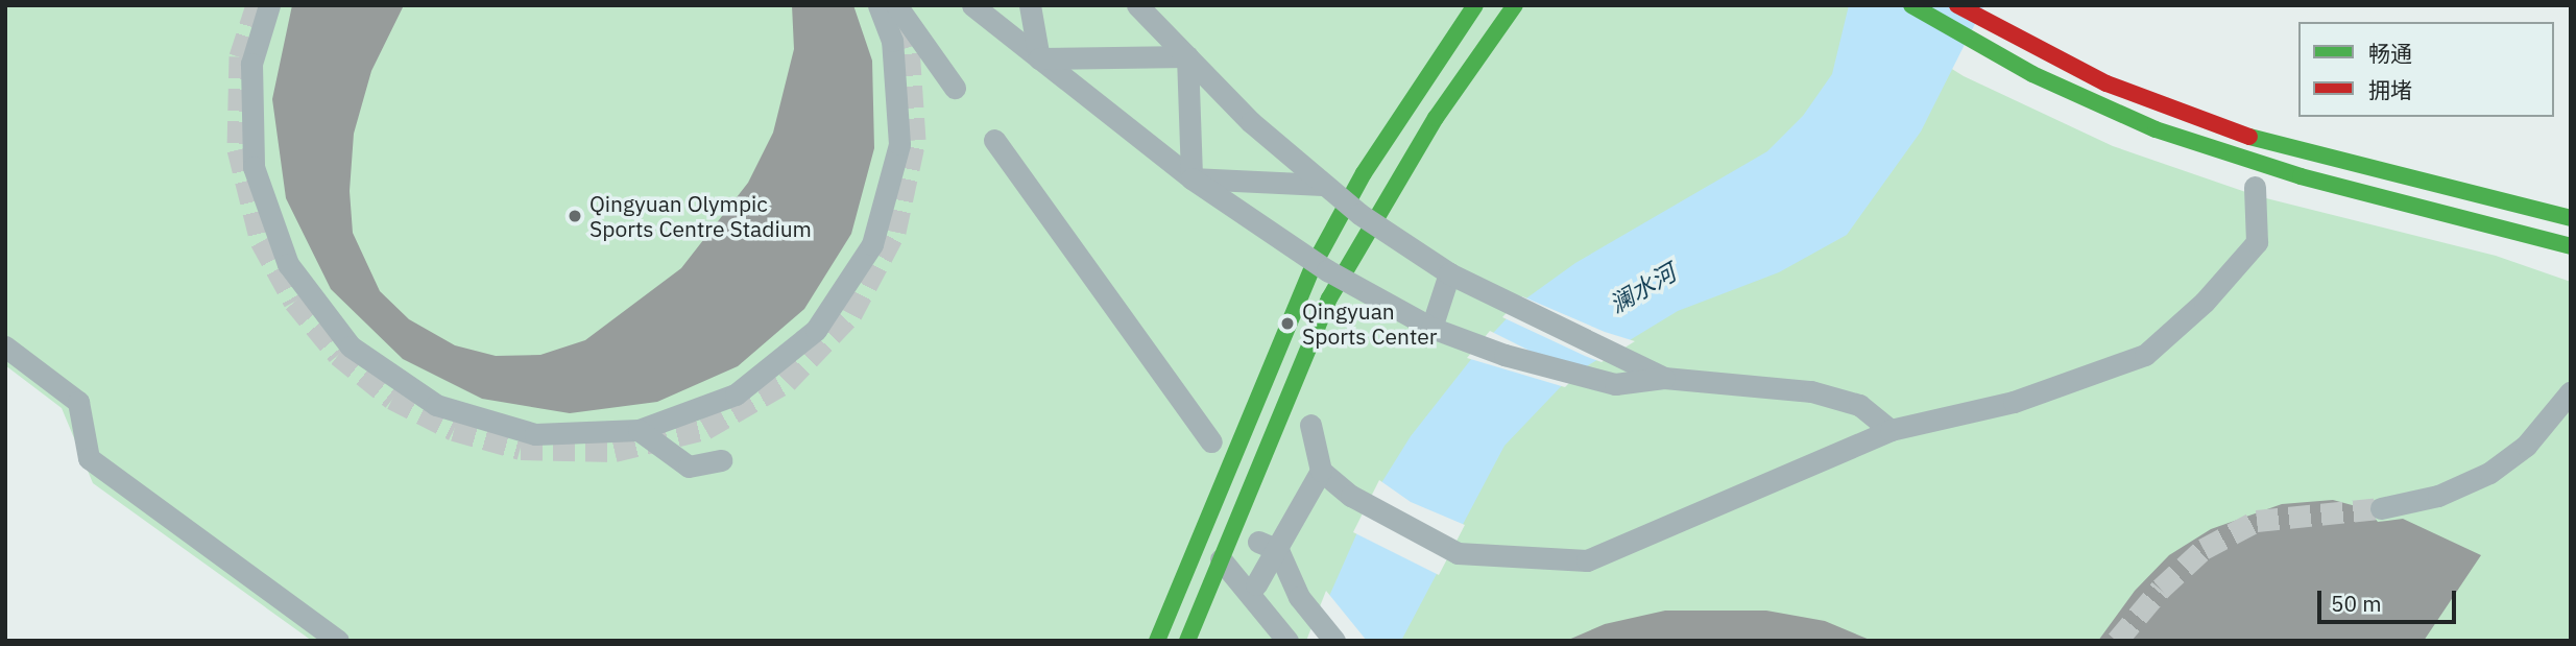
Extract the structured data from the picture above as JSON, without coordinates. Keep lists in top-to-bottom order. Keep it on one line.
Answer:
{"water":["澜水河"],"places":["Qingyuan Olympic Sports Centre Stadium","Qingyuan Sports Center"],"legend":["畅通","拥堵"],"scale_bar":"50 m"}
